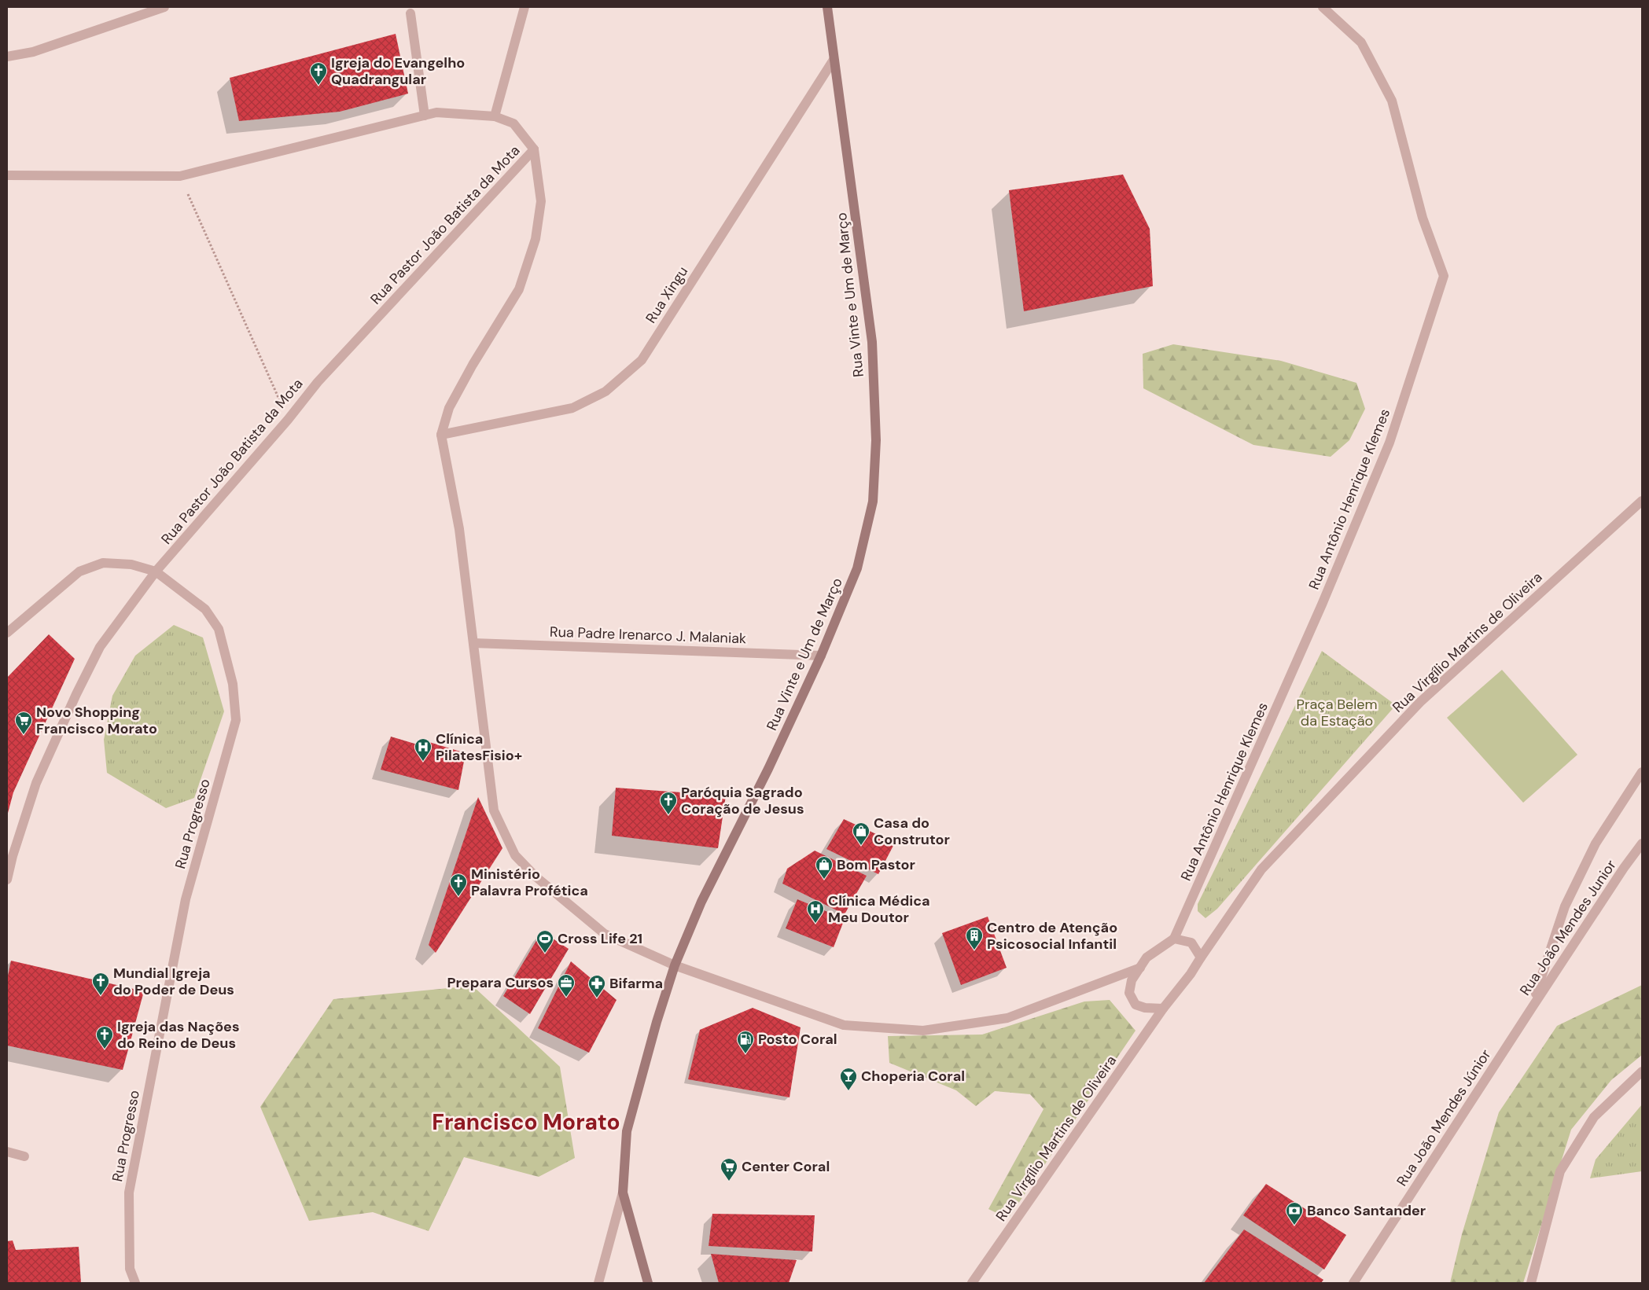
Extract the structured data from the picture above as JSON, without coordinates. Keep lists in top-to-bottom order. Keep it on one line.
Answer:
{"streets":{"main road":["Rua Vinte e Um de Março"],"street":["Rua Pastor João Batista da Mota","Rua Xingu","Rua Antônio Henrique Klemes","Rua Padre Irenarco J. Malaniak","Rua Virgílio Martins de Oliveira","Rua Progresso","Rua João Mendes Junior","Rua João Mendes Júnior"]},"crossings":[["Rua Pastor João Batista da Mota","Rua Progresso"],["Rua Xingu","Rua Vinte e Um de Março"],["Rua Vinte e Um de Março","Rua Padre Irenarco J. Malaniak"],["Rua João Mendes Junior","Rua João Mendes Júnior"]],"districts":["Francisco Morato"],"parks":["Praça Belem da Estação"],"places":{"church":["Igreja do Evangelho Quadrangular","Paróquia Sagrado Coração de Jesus","Ministério Palavra Profética","Mundial Igreja do Poder de Deus","Igreja das Nações do Reino de Deus"],"supermarket":["Novo Shopping Francisco Morato","Center Coral"],"hospital":["Clínica PilatesFisio+","Clínica Médica Meu Doutor"],"shop":["Casa do Construtor","Bom Pastor"],"building":["Centro de Atenção Psicosocial Infantil"],"sports":["Cross Life 21"],"office":["Prepara Cursos"],"pharmacy":["Bifarma"],"fuel station":["Posto Coral"],"bar":["Choperia Coral"],"bank":["Banco Santander"]}}
